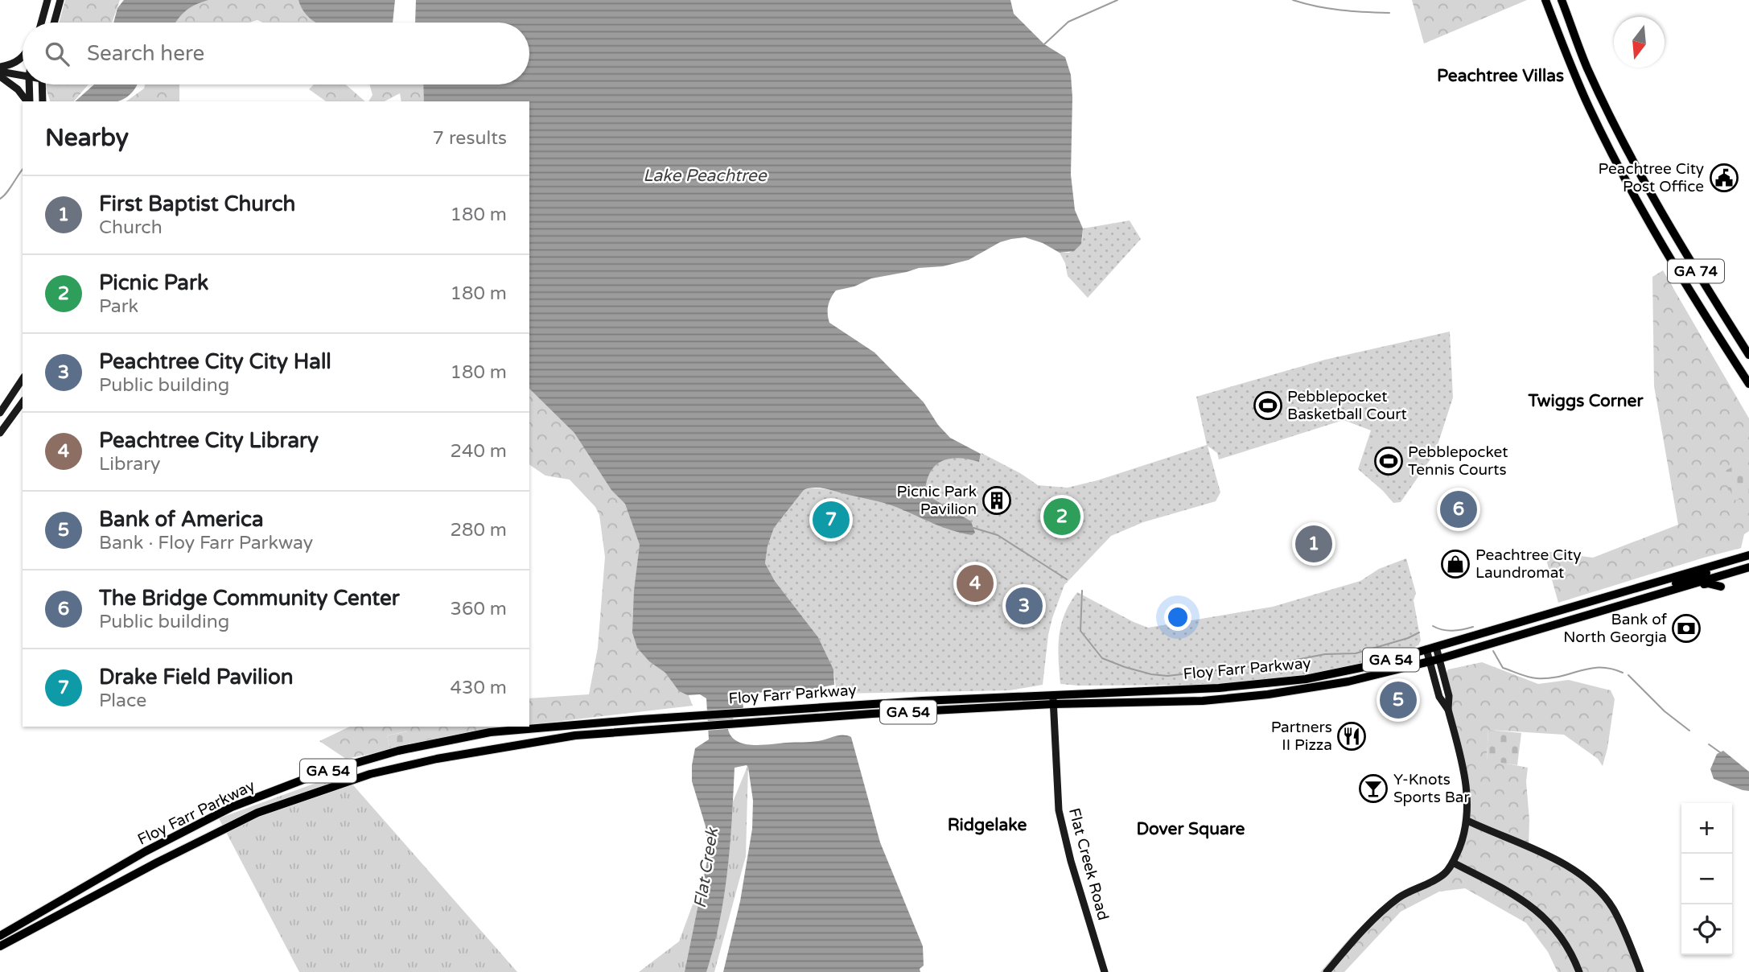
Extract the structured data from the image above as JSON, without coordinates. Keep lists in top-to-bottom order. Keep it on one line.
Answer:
{"streets":{"main road":["GA 74","GA 54","Floy Farr Parkway"],"street":["Flat Creek Road"]},"crossings":[["Floy Farr Parkway","Flat Creek Road"]],"districts":["Peachtree Villas","Twiggs Corner","Ridgelake","Dover Square"],"water":["Lake Peachtree","Flat Creek"],"places":{"public building":["Peachtree City Post Office"],"sports":["Pebblepocket Basketball Court","Pebblepocket Tennis Courts"],"building":["Picnic Park Pavilion"],"shop":["Peachtree City Laundromat"],"bank":["Bank of North Georgia"],"restaurant":["Partners II Pizza"],"bar":["Y-Knots Sports Bar"]},"north":"bottom","page":{"search":"Search here","heading":["Nearby","7 results"],"list":[{"mark":"1","name":"First Baptist Church","note":"Church","value":"180 m"},{"mark":"2","name":"Picnic Park","note":"Park","value":"180 m"},{"mark":"3","name":"Peachtree City City Hall","note":"Public building","value":"180 m"},{"mark":"4","name":"Peachtree City Library","note":"Library","value":"240 m"},{"mark":"5","name":"Bank of America","note":"Bank · Floy Farr Parkway","value":"280 m"},{"mark":"6","name":"The Bridge Community Center","note":"Public building","value":"360 m"},{"mark":"7","name":"Drake Field Pavilion","note":"Place","value":"430 m"}],"pins":["6","2","7","1","4","3","5"],"map_buttons":["+","−"]}}
